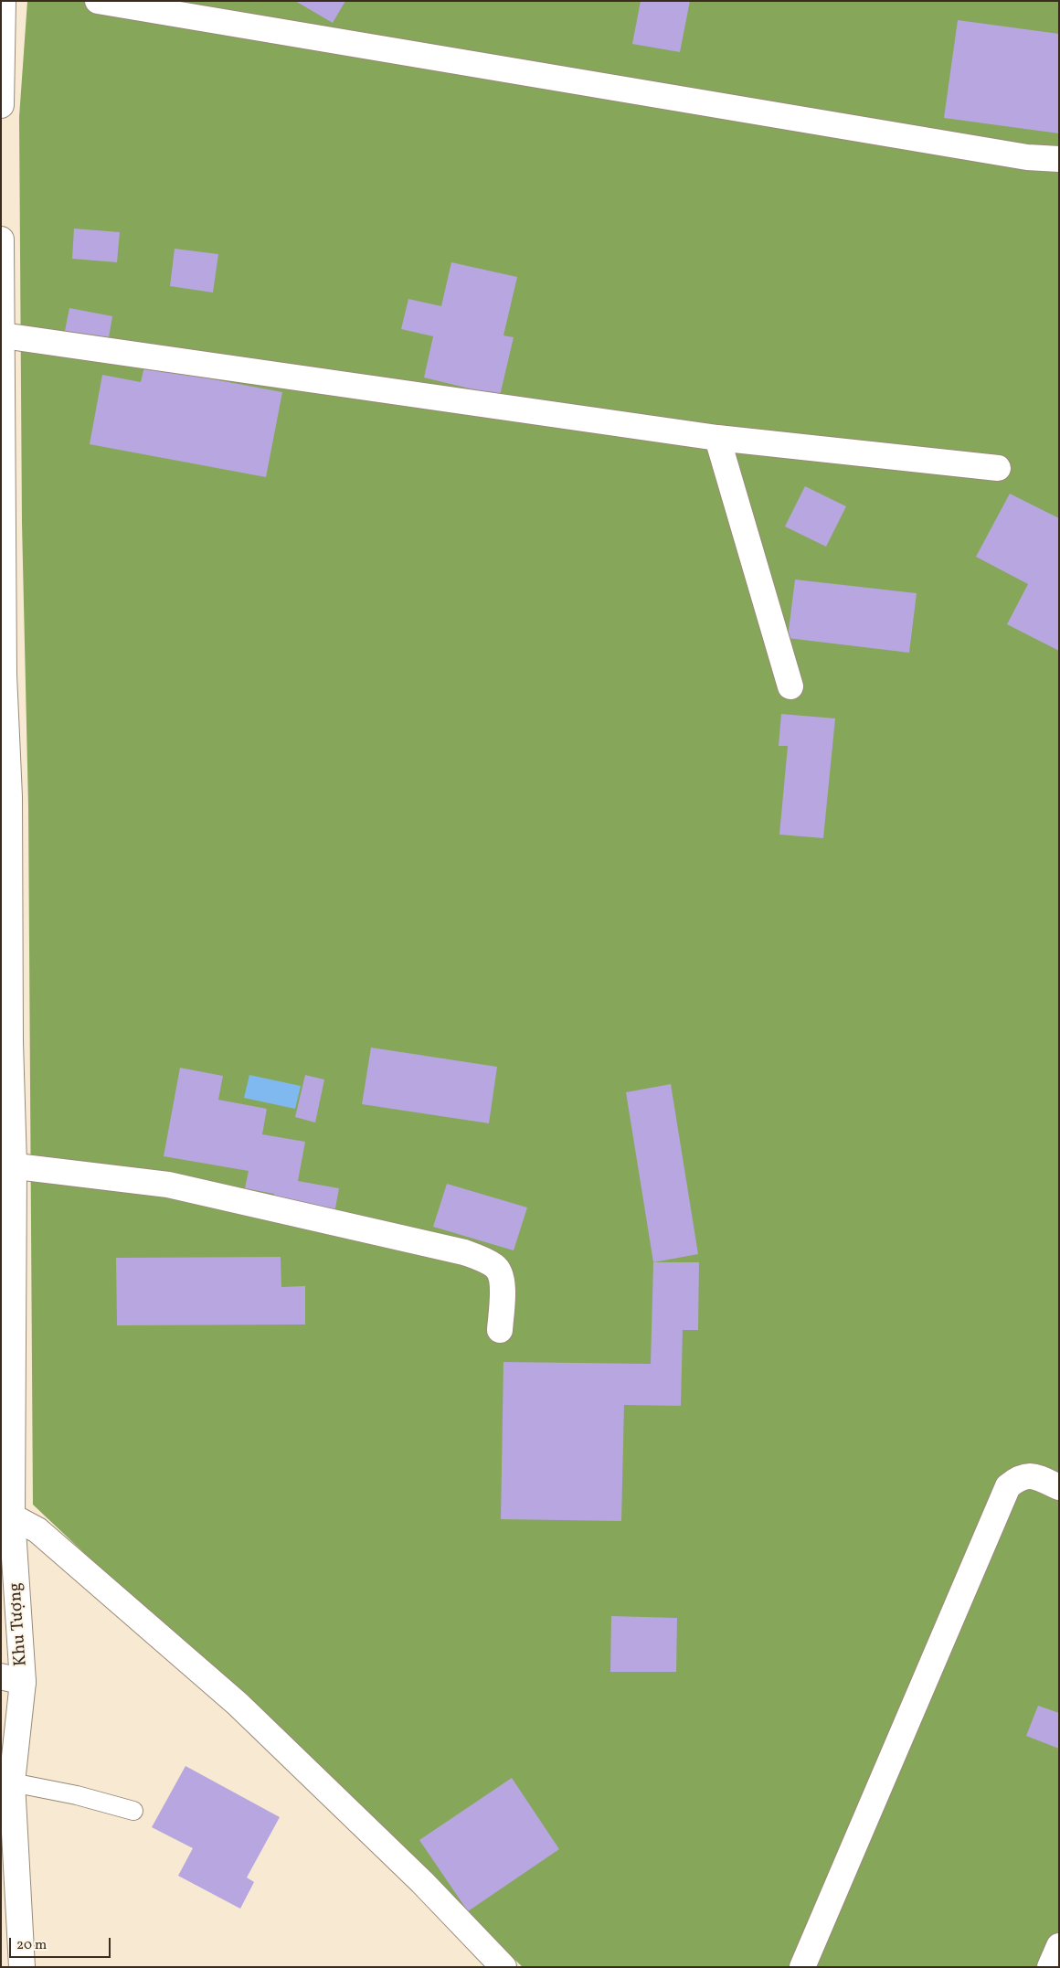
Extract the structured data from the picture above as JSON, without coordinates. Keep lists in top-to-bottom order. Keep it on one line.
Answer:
{"streets":{"street":["Khu Tượng"]},"scale_bar":"20 m"}
